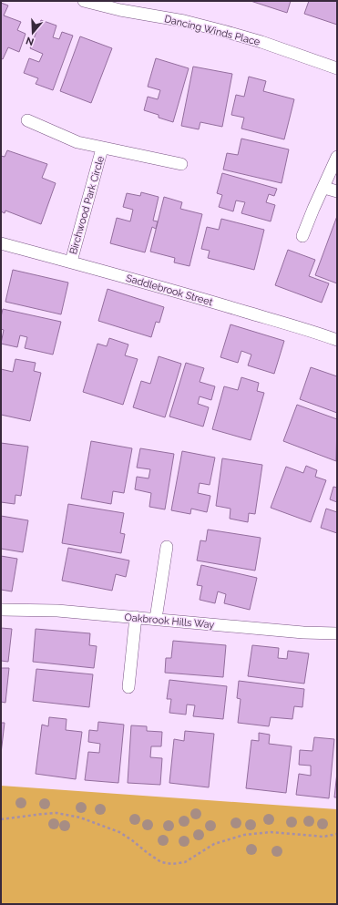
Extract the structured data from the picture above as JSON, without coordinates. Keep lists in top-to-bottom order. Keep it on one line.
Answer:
{"streets":{"street":["Dancing Winds Place","Birchwood Park Circle","Saddlebrook Street","Oakbrook Hills Way"]},"crossings":[["Birchwood Park Circle","Saddlebrook Street"]],"north":"bottom"}
